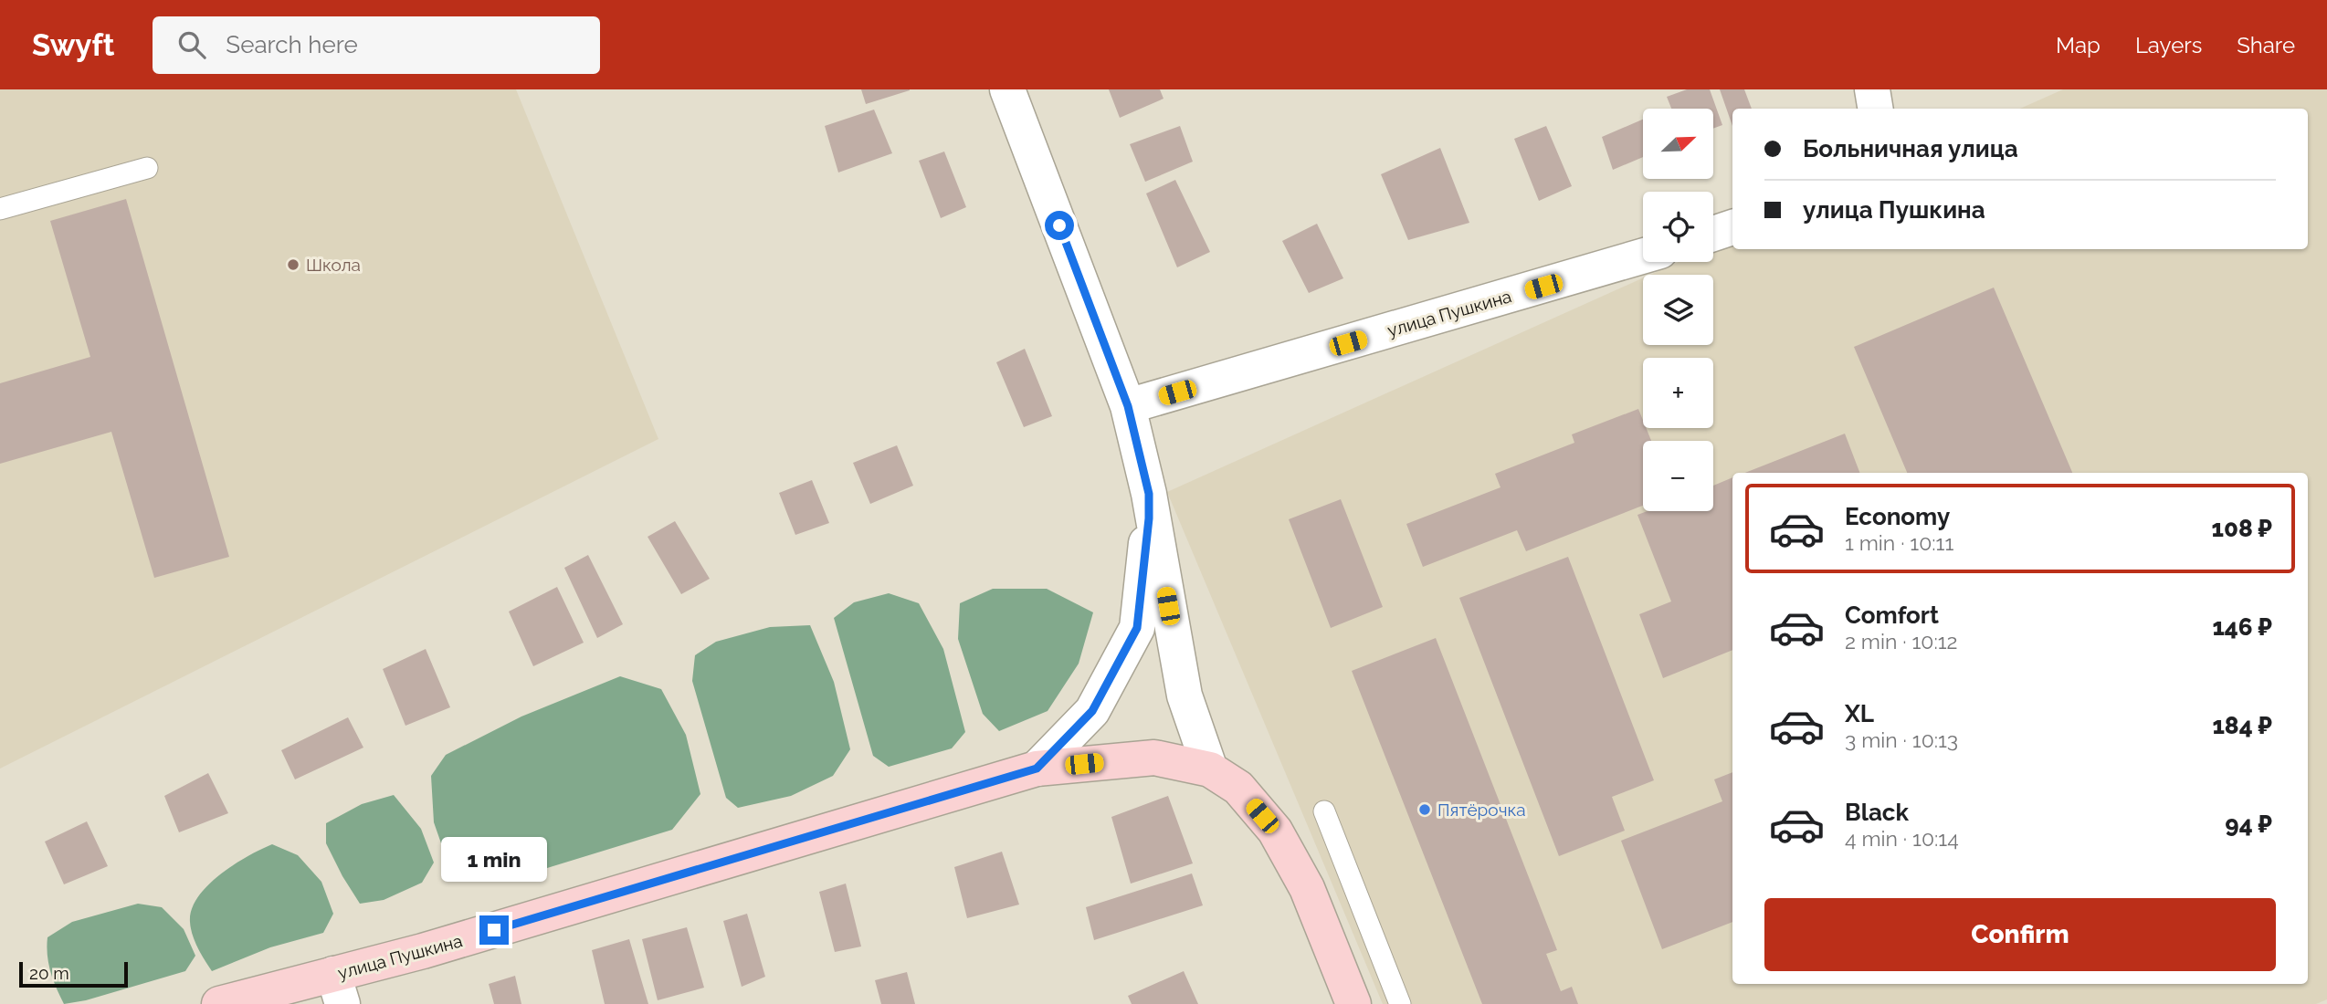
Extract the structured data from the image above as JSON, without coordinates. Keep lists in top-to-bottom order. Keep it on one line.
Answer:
{"streets":{"main road":["улица Пушкина"]},"places":["Школа","Пятёрочка"],"scale_bar":"20 m","north":"top right","page":{"header":"Swyft","search":"Search here","nav":["Map","Layers","Share"],"map_buttons":["+","−"],"banner":["Больничная улица","улица Пушкина"],"list":[{"name":"Economy","note":"1 min · 10:11","value":"108 ₽"},{"name":"Comfort","note":"2 min · 10:12","value":"146 ₽"},{"name":"XL","note":"3 min · 10:13","value":"184 ₽"},{"name":"Black","note":"4 min · 10:14","value":"94 ₽"}],"bubble":"1 min","buttons":"Confirm","scale":"20 m"}}
